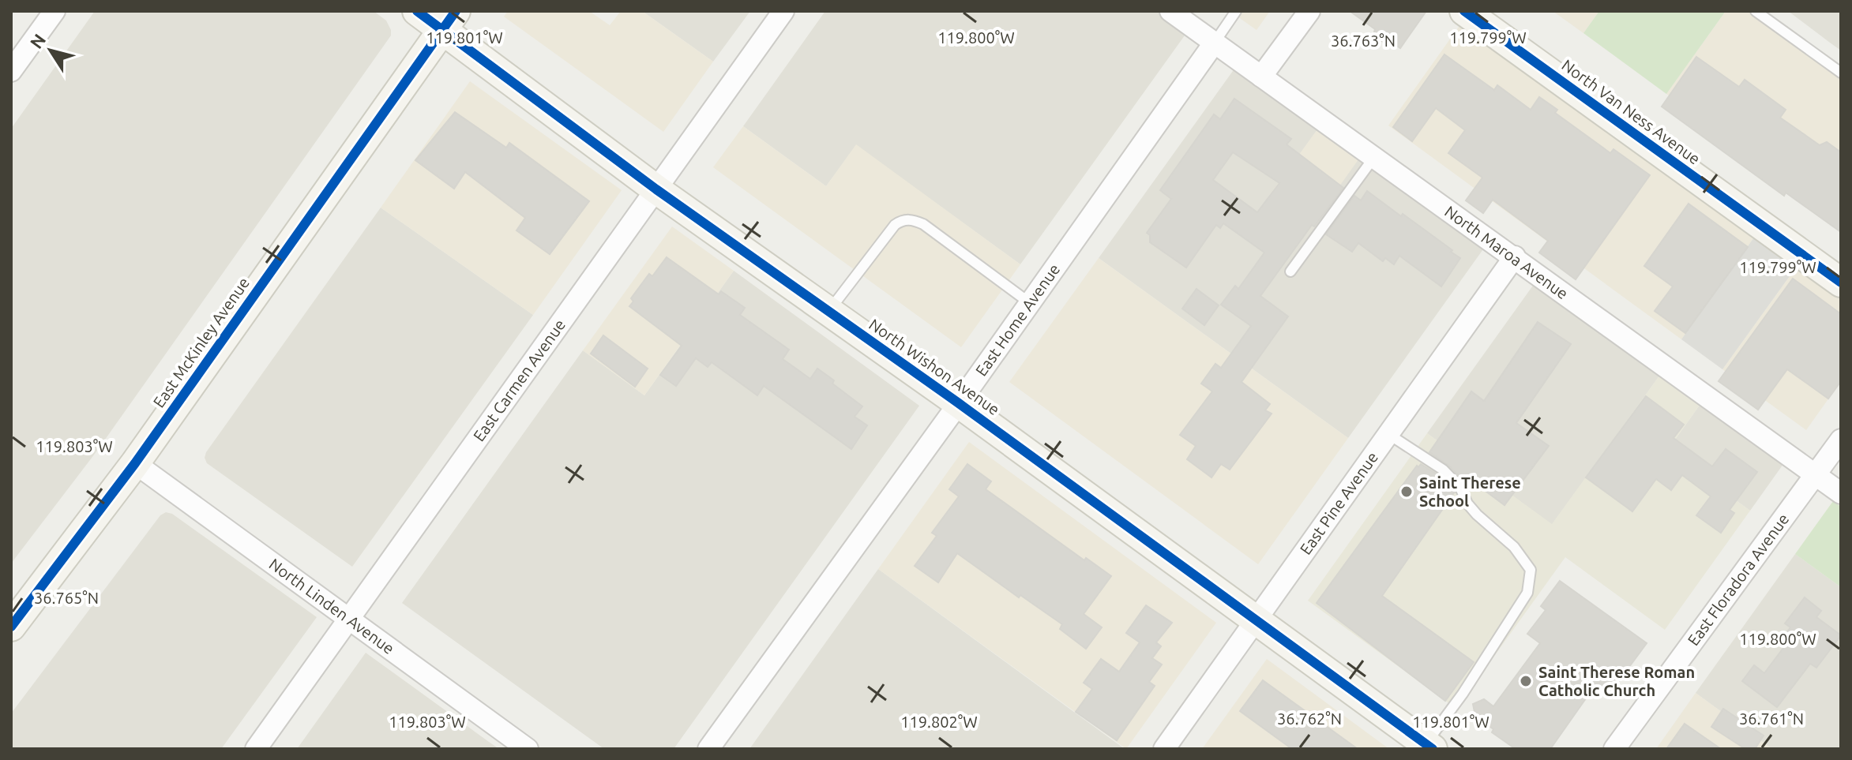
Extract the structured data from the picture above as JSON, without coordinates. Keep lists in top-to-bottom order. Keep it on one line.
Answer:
{"streets":{"main road":["North Van Ness Avenue","East McKinley Avenue","North Wishon Avenue"],"street":["North Maroa Avenue","East Home Avenue","East Carmen Avenue","East Pine Avenue","East Floradora Avenue","North Linden Avenue"]},"crossings":[["North Maroa Avenue","East Home Avenue"],["North Maroa Avenue","East Pine Avenue"],["North Maroa Avenue","East Floradora Avenue"],["East Home Avenue","North Wishon Avenue"],["East McKinley Avenue","North Wishon Avenue"],["East McKinley Avenue","North Linden Avenue"],["North Wishon Avenue","East Carmen Avenue"],["North Wishon Avenue","East Pine Avenue"],["East Carmen Avenue","North Linden Avenue"]],"places":["Saint Therese School","Saint Therese Roman Catholic Church"],"north":"top left","coordinates":["119.799°W","119.801°W","119.800°W","36.763°N","119.803°W","36.765°N","36.762°N","36.761°N","119.802°W"]}
